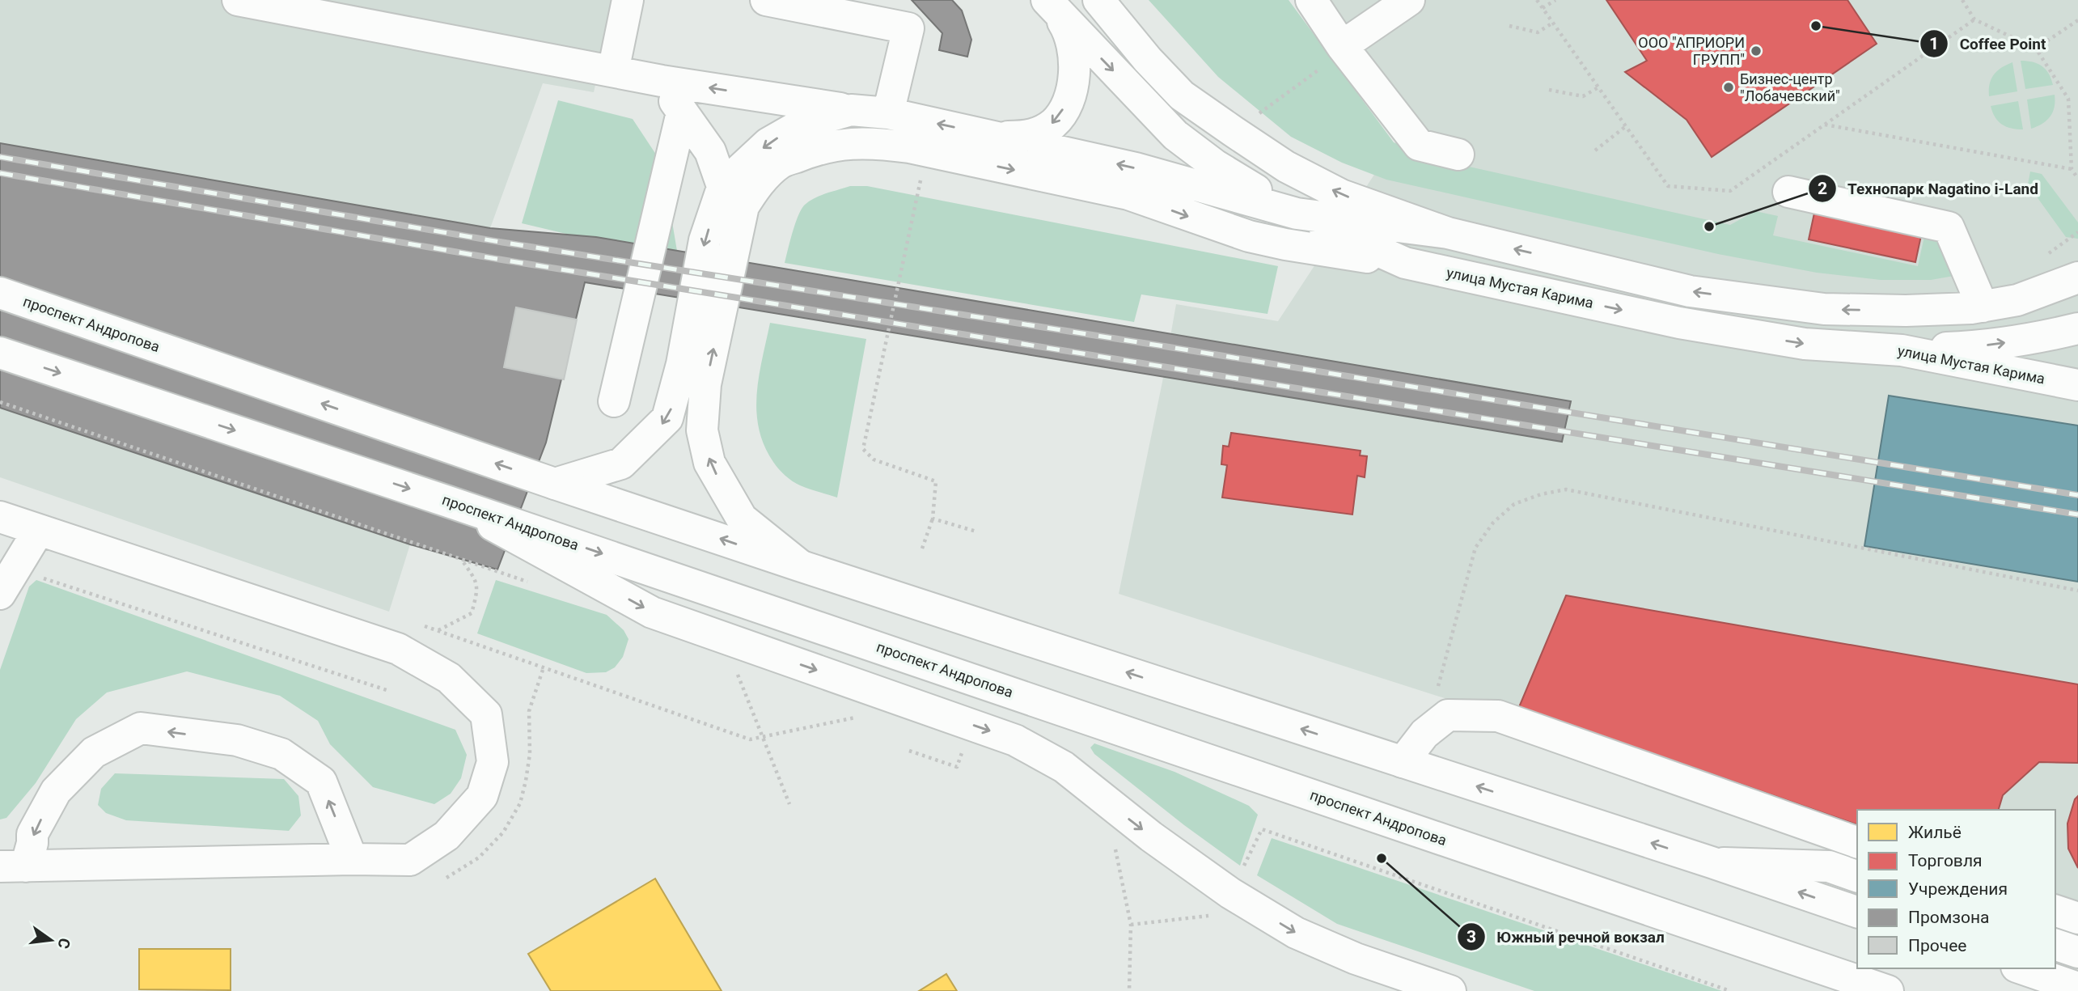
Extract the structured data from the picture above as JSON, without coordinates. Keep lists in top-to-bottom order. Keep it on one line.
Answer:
{"streets":{"street":["улица Мустая Карима","проспект Андропова"]},"places":["Coffee Point","ООО \"АПРИОРИ ГРУПП\"","Бизнес-центр \"Лобачевский\"","Технопарк Nagatino i-Land","Южный речной вокзал"],"legend":["Жильё","Торговля","Учреждения","Промзона","Прочее"],"north":"right"}
